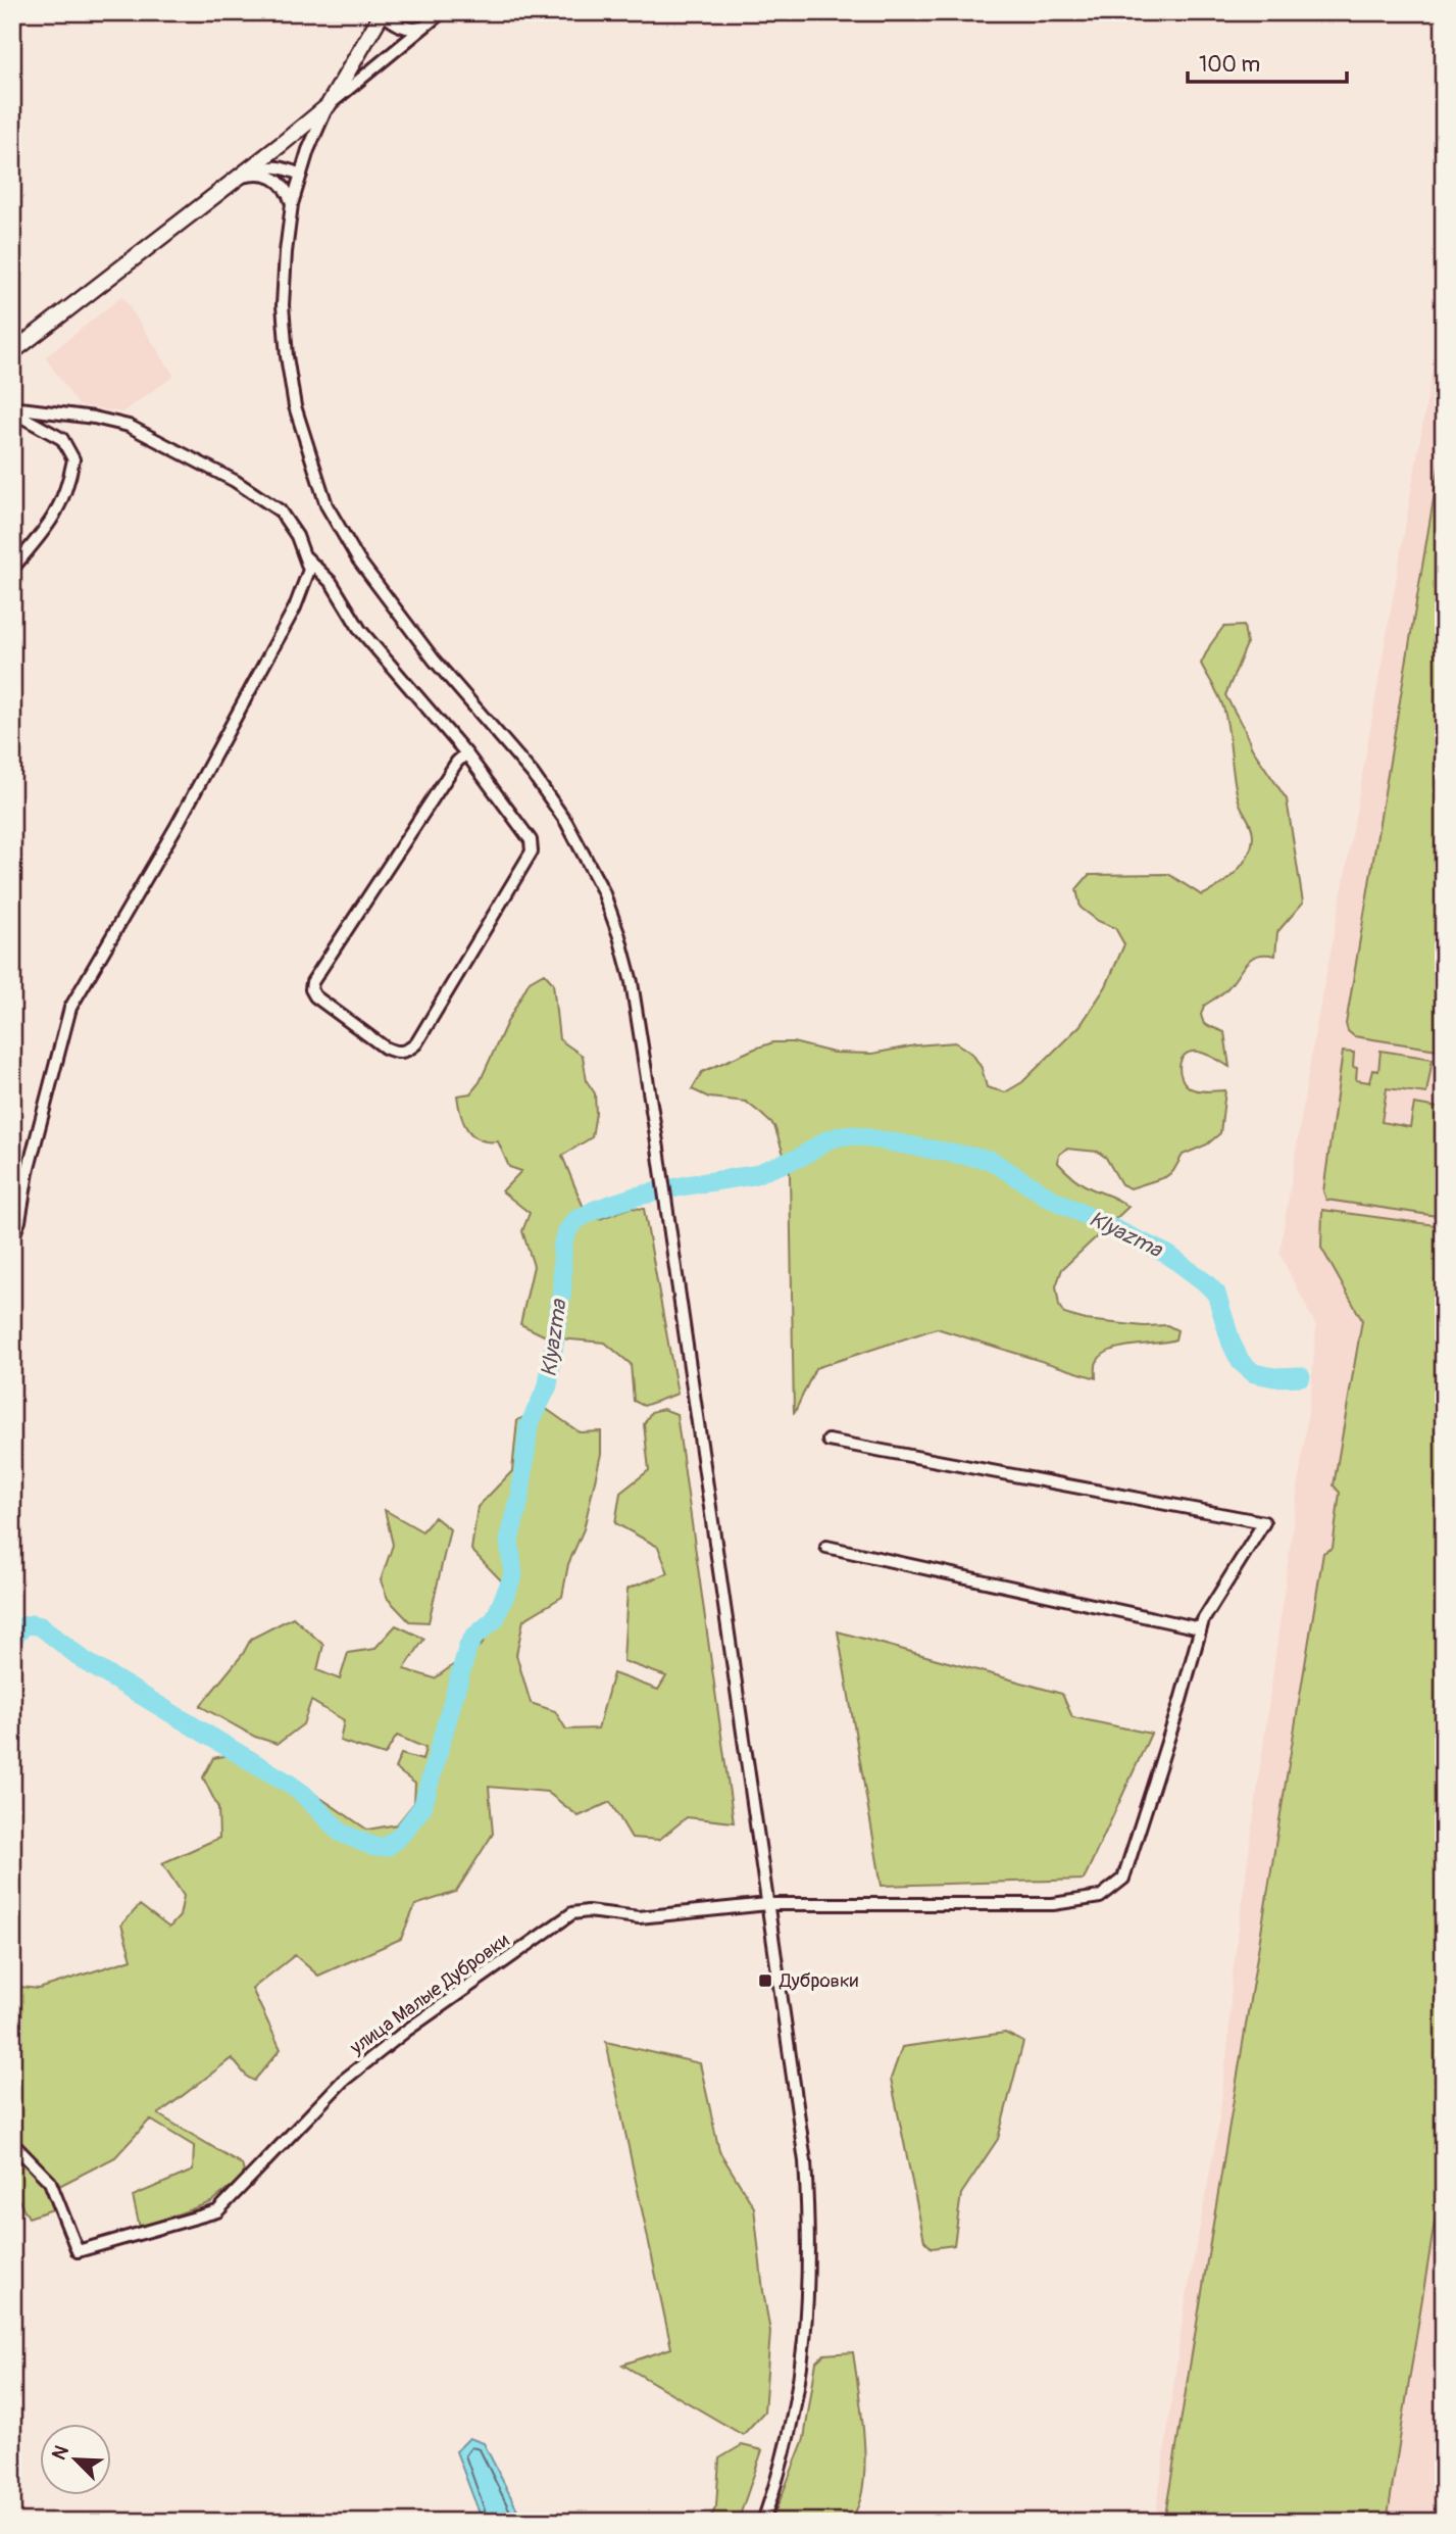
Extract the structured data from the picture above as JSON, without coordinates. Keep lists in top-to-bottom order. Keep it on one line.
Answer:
{"streets":{"street":["улица Малые Дубровки"]},"water":["Klyazma"],"places":{"transit":["Дубровки"]},"scale_bar":"100 m","north":"top left"}
